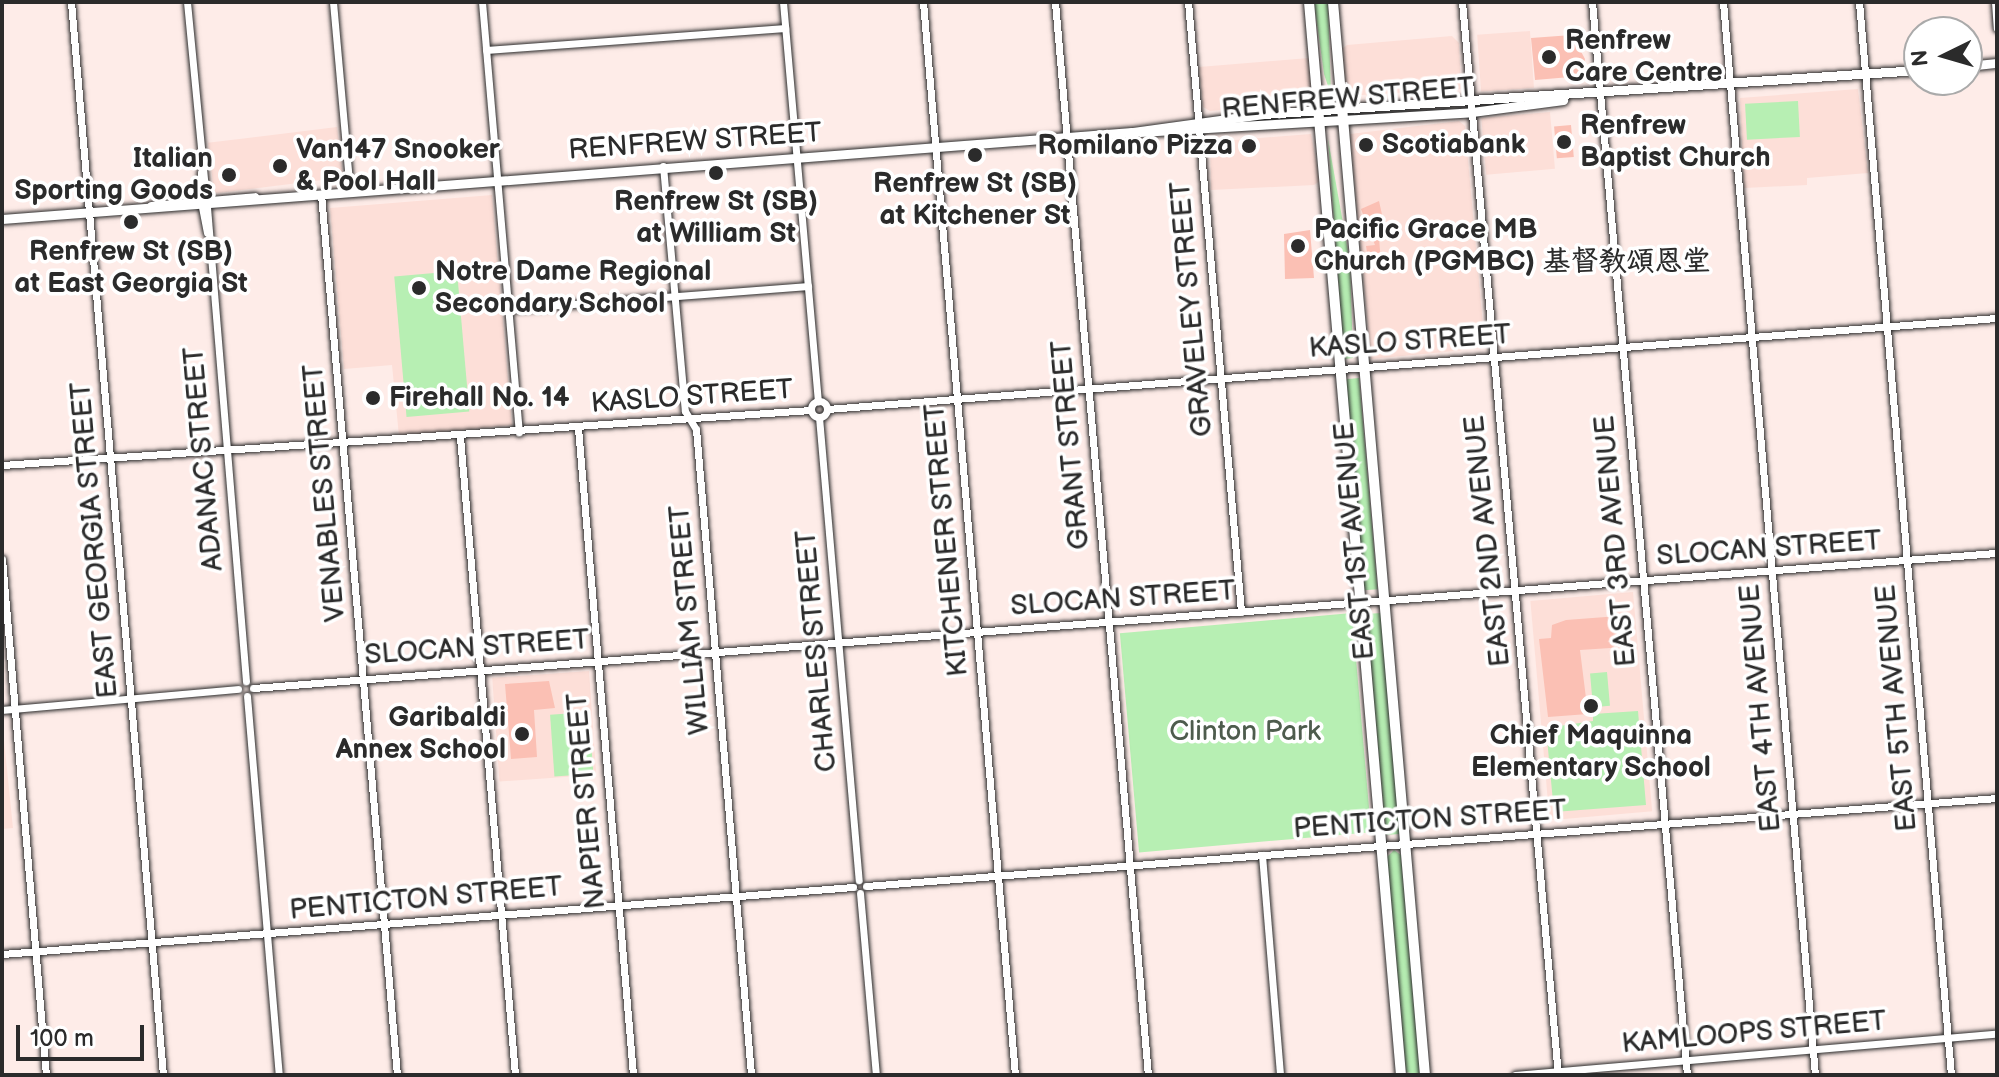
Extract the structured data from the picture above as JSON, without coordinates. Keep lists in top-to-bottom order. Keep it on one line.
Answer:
{"streets":{"main road":["EAST 1ST AVENUE"],"street":["RENFREW STREET","GRAVELEY STREET","KASLO STREET","GRANT STREET","ADANAC STREET","VENABLES STREET","EAST GEORGIA STREET","KITCHENER STREET","EAST 2ND AVENUE","EAST 3RD AVENUE","SLOCAN STREET","WILLIAM STREET","CHARLES STREET","EAST 4TH AVENUE","EAST 5TH AVENUE","NAPIER STREET","PENTICTON STREET","KAMLOOPS STREET"]},"crossings":[["RENFREW STREET","GRAVELEY STREET"],["RENFREW STREET","GRANT STREET"],["RENFREW STREET","ADANAC STREET"],["RENFREW STREET","VENABLES STREET"],["RENFREW STREET","EAST GEORGIA STREET"],["RENFREW STREET","KITCHENER STREET"],["RENFREW STREET","EAST 1ST AVENUE"],["RENFREW STREET","EAST 2ND AVENUE"],["RENFREW STREET","EAST 3RD AVENUE"],["RENFREW STREET","WILLIAM STREET"],["RENFREW STREET","EAST 4TH AVENUE"],["RENFREW STREET","EAST 5TH AVENUE"],["GRAVELEY STREET","KASLO STREET"],["GRAVELEY STREET","SLOCAN STREET"],["KASLO STREET","GRANT STREET"],["KASLO STREET","ADANAC STREET"],["KASLO STREET","VENABLES STREET"],["KASLO STREET","EAST GEORGIA STREET"],["KASLO STREET","KITCHENER STREET"],["KASLO STREET","EAST 1ST AVENUE"],["KASLO STREET","EAST 2ND AVENUE"],["KASLO STREET","EAST 3RD AVENUE"],["KASLO STREET","WILLIAM STREET"],["KASLO STREET","EAST 4TH AVENUE"],["KASLO STREET","EAST 5TH AVENUE"],["KASLO STREET","NAPIER STREET"],["GRANT STREET","SLOCAN STREET"],["GRANT STREET","PENTICTON STREET"],["VENABLES STREET","SLOCAN STREET"],["VENABLES STREET","PENTICTON STREET"],["EAST GEORGIA STREET","PENTICTON STREET"],["KITCHENER STREET","SLOCAN STREET"],["KITCHENER STREET","PENTICTON STREET"],["EAST 1ST AVENUE","SLOCAN STREET"],["EAST 1ST AVENUE","PENTICTON STREET"],["EAST 2ND AVENUE","SLOCAN STREET"],["EAST 2ND AVENUE","PENTICTON STREET"],["EAST 2ND AVENUE","KAMLOOPS STREET"],["EAST 3RD AVENUE","SLOCAN STREET"],["EAST 3RD AVENUE","PENTICTON STREET"],["EAST 3RD AVENUE","KAMLOOPS STREET"],["SLOCAN STREET","WILLIAM STREET"],["SLOCAN STREET","CHARLES STREET"],["SLOCAN STREET","EAST 4TH AVENUE"],["SLOCAN STREET","EAST 5TH AVENUE"],["SLOCAN STREET","NAPIER STREET"],["WILLIAM STREET","PENTICTON STREET"],["EAST 4TH AVENUE","PENTICTON STREET"],["EAST 4TH AVENUE","KAMLOOPS STREET"],["EAST 5TH AVENUE","PENTICTON STREET"],["EAST 5TH AVENUE","KAMLOOPS STREET"],["NAPIER STREET","PENTICTON STREET"]],"parks":["Clinton Park"],"places":["Renfrew Care Centre","Renfrew Baptist Church","Scotiabank","Romilano Pizza","Renfrew St (SB) at Kitchener St","Van147 Snooker & Pool Hall","Renfrew St (SB) at William St","Italian Sporting Goods","Renfrew St (SB) at East Georgia St","Pacific Grace MB Church (PGMBC) 基督教頌恩堂","Notre Dame Regional Secondary School","Firehall No. 14","Chief Maquinna Elementary School","Garibaldi Annex School"],"scale_bar":"100 m","north":"left"}
